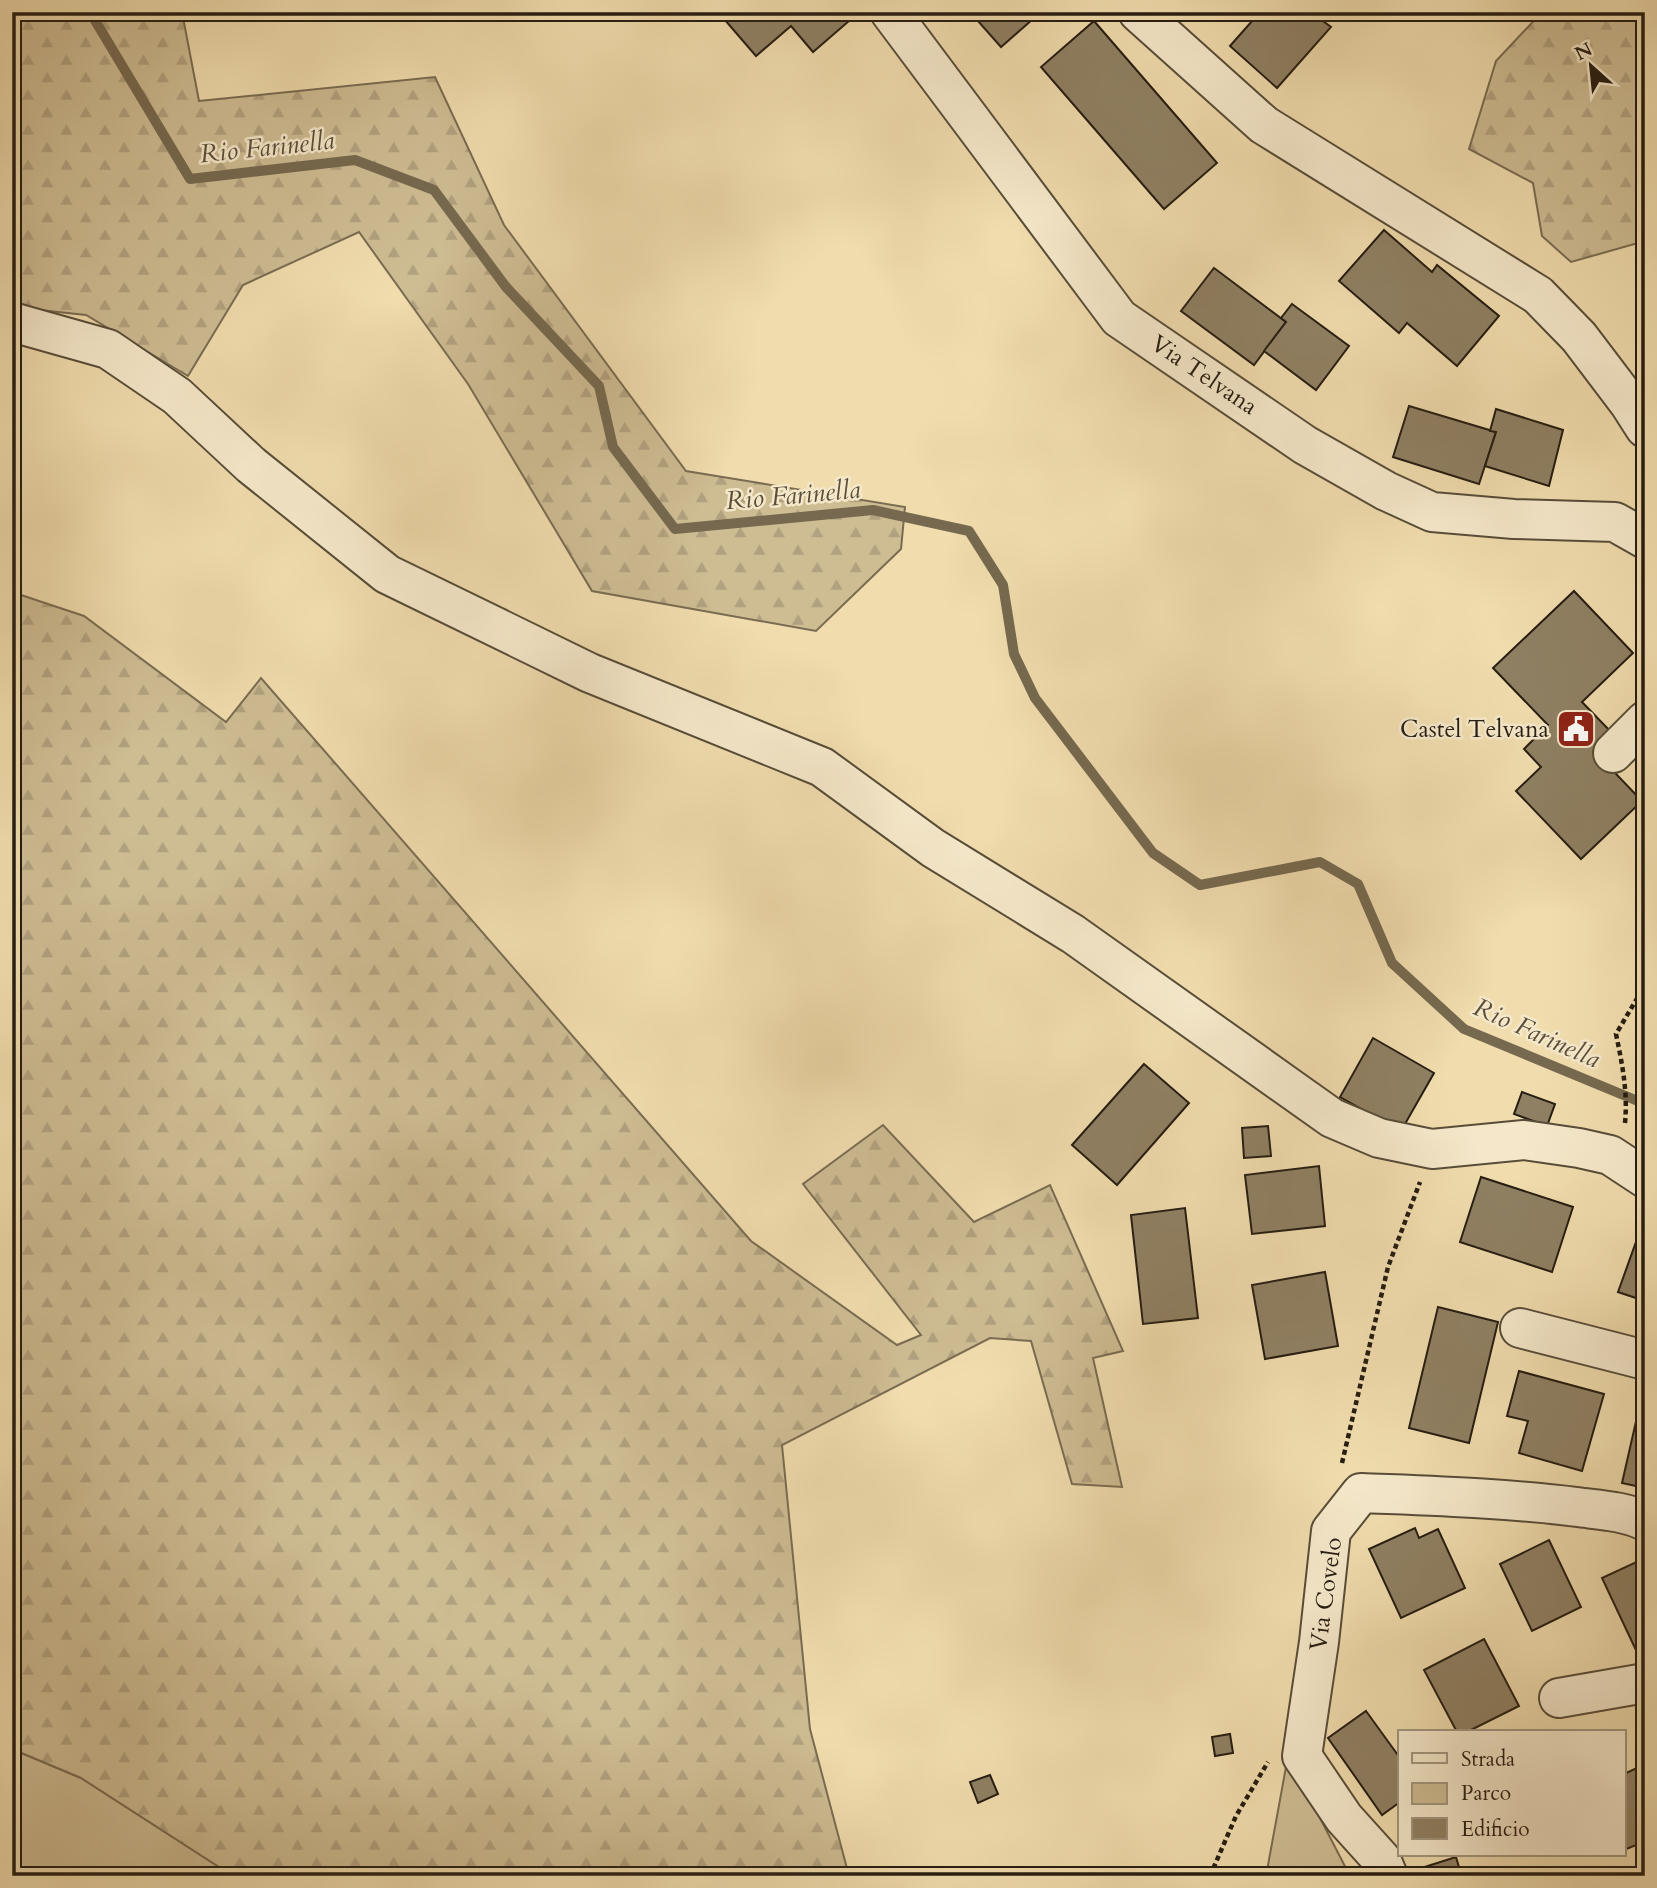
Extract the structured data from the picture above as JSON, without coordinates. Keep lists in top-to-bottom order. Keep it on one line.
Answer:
{"streets":{"street":["Via Telvana","Via Covelo"]},"water":["Rio Farinella"],"places":{"public building":["Castel Telvana"]},"legend":["Strada","Parco","Edificio"],"north":"top left"}
